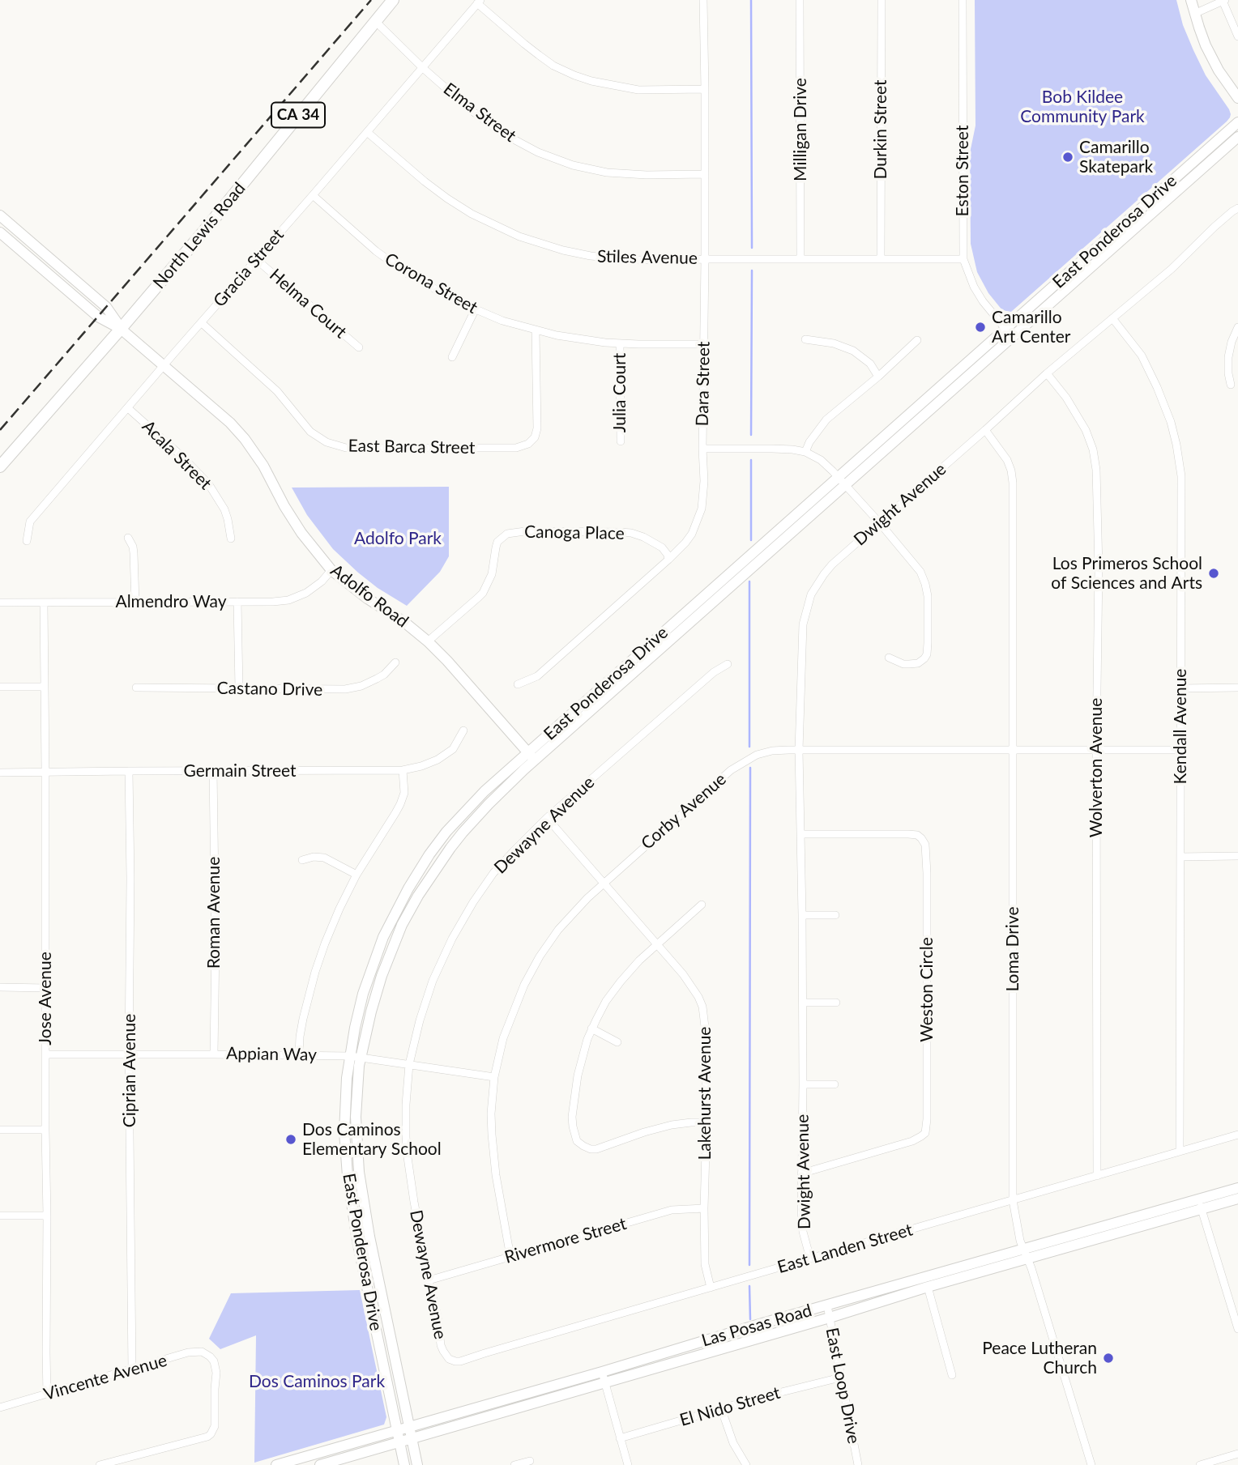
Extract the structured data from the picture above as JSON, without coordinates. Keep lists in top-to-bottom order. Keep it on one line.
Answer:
{"streets":{"main road":["CA 34","East Ponderosa Drive","North Lewis Road","Adolfo Road","Las Posas Road"],"street":["Elma Street","Milligan Drive","Durkin Street","Eston Street","Stiles Avenue","Gracia Street","Corona Street","Helma Court","Dara Street","Julia Court","East Barca Street","Acala Street","Dwight Avenue","Canoga Place","Almendro Way","Castano Drive","Kendall Avenue","Wolverton Avenue","Germain Street","Corby Avenue","Dewayne Avenue","Roman Avenue","Loma Drive","Weston Circle","Jose Avenue","Appian Way","Ciprian Avenue","Lakehurst Avenue","Rivermore Street","East Landen Street","Vincente Avenue","East Loop Drive","El Nido Street"]},"crossings":[["Elma Street","North Lewis Road"],["Elma Street","Gracia Street"],["Elma Street","Dara Street"],["Milligan Drive","Stiles Avenue"],["Durkin Street","Stiles Avenue"],["Eston Street","East Ponderosa Drive"],["Eston Street","Stiles Avenue"],["East Ponderosa Drive","Adolfo Road"],["East Ponderosa Drive","Appian Way"],["East Ponderosa Drive","Las Posas Road"],["North Lewis Road","Adolfo Road"],["Stiles Avenue","Gracia Street"],["Stiles Avenue","Dara Street"],["Gracia Street","Corona Street"],["Gracia Street","Helma Court"],["Gracia Street","East Barca Street"],["Gracia Street","Acala Street"],["Gracia Street","Adolfo Road"],["Corona Street","Dara Street"],["Corona Street","Julia Court"],["Corona Street","East Barca Street"],["Dara Street","Canoga Place"],["Dwight Avenue","Kendall Avenue"],["Dwight Avenue","Wolverton Avenue"],["Dwight Avenue","Corby Avenue"],["Dwight Avenue","Loma Drive"],["Dwight Avenue","Weston Circle"],["Dwight Avenue","East Landen Street"],["Canoga Place","Adolfo Road"],["Adolfo Road","Almendro Way"],["Almendro Way","Jose Avenue"],["Kendall Avenue","Corby Avenue"],["Kendall Avenue","East Landen Street"],["Wolverton Avenue","Corby Avenue"],["Wolverton Avenue","East Landen Street"],["Germain Street","Roman Avenue"],["Germain Street","Jose Avenue"],["Germain Street","Ciprian Avenue"],["Corby Avenue","Loma Drive"],["Corby Avenue","Appian Way"],["Corby Avenue","Lakehurst Avenue"],["Corby Avenue","Rivermore Street"],["Dewayne Avenue","Appian Way"],["Dewayne Avenue","Lakehurst Avenue"],["Dewayne Avenue","Rivermore Street"],["Dewayne Avenue","East Landen Street"],["Roman Avenue","Appian Way"],["Loma Drive","East Landen Street"],["Loma Drive","Las Posas Road"],["Jose Avenue","Appian Way"],["Jose Avenue","Vincente Avenue"],["Appian Way","Ciprian Avenue"],["Ciprian Avenue","Vincente Avenue"],["Lakehurst Avenue","Rivermore Street"],["Lakehurst Avenue","East Landen Street"],["Las Posas Road","East Loop Drive"],["East Loop Drive","El Nido Street"]],"parks":["Bob Kildee Community Park","Adolfo Park","Dos Caminos Park"],"places":["Camarillo Skatepark","Camarillo Art Center","Los Primeros School of Sciences and Arts","Dos Caminos Elementary School","Peace Lutheran Church"]}
